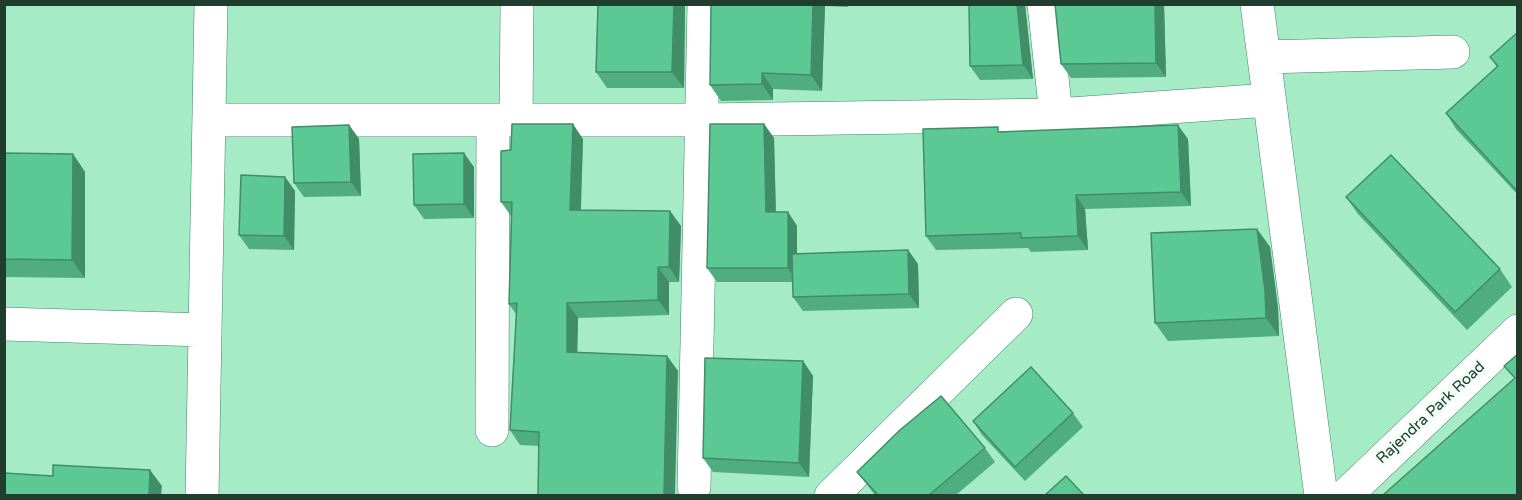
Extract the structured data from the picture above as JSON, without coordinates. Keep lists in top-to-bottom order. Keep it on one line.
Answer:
{"streets":{"street":["Rajendra Park Road"]}}
